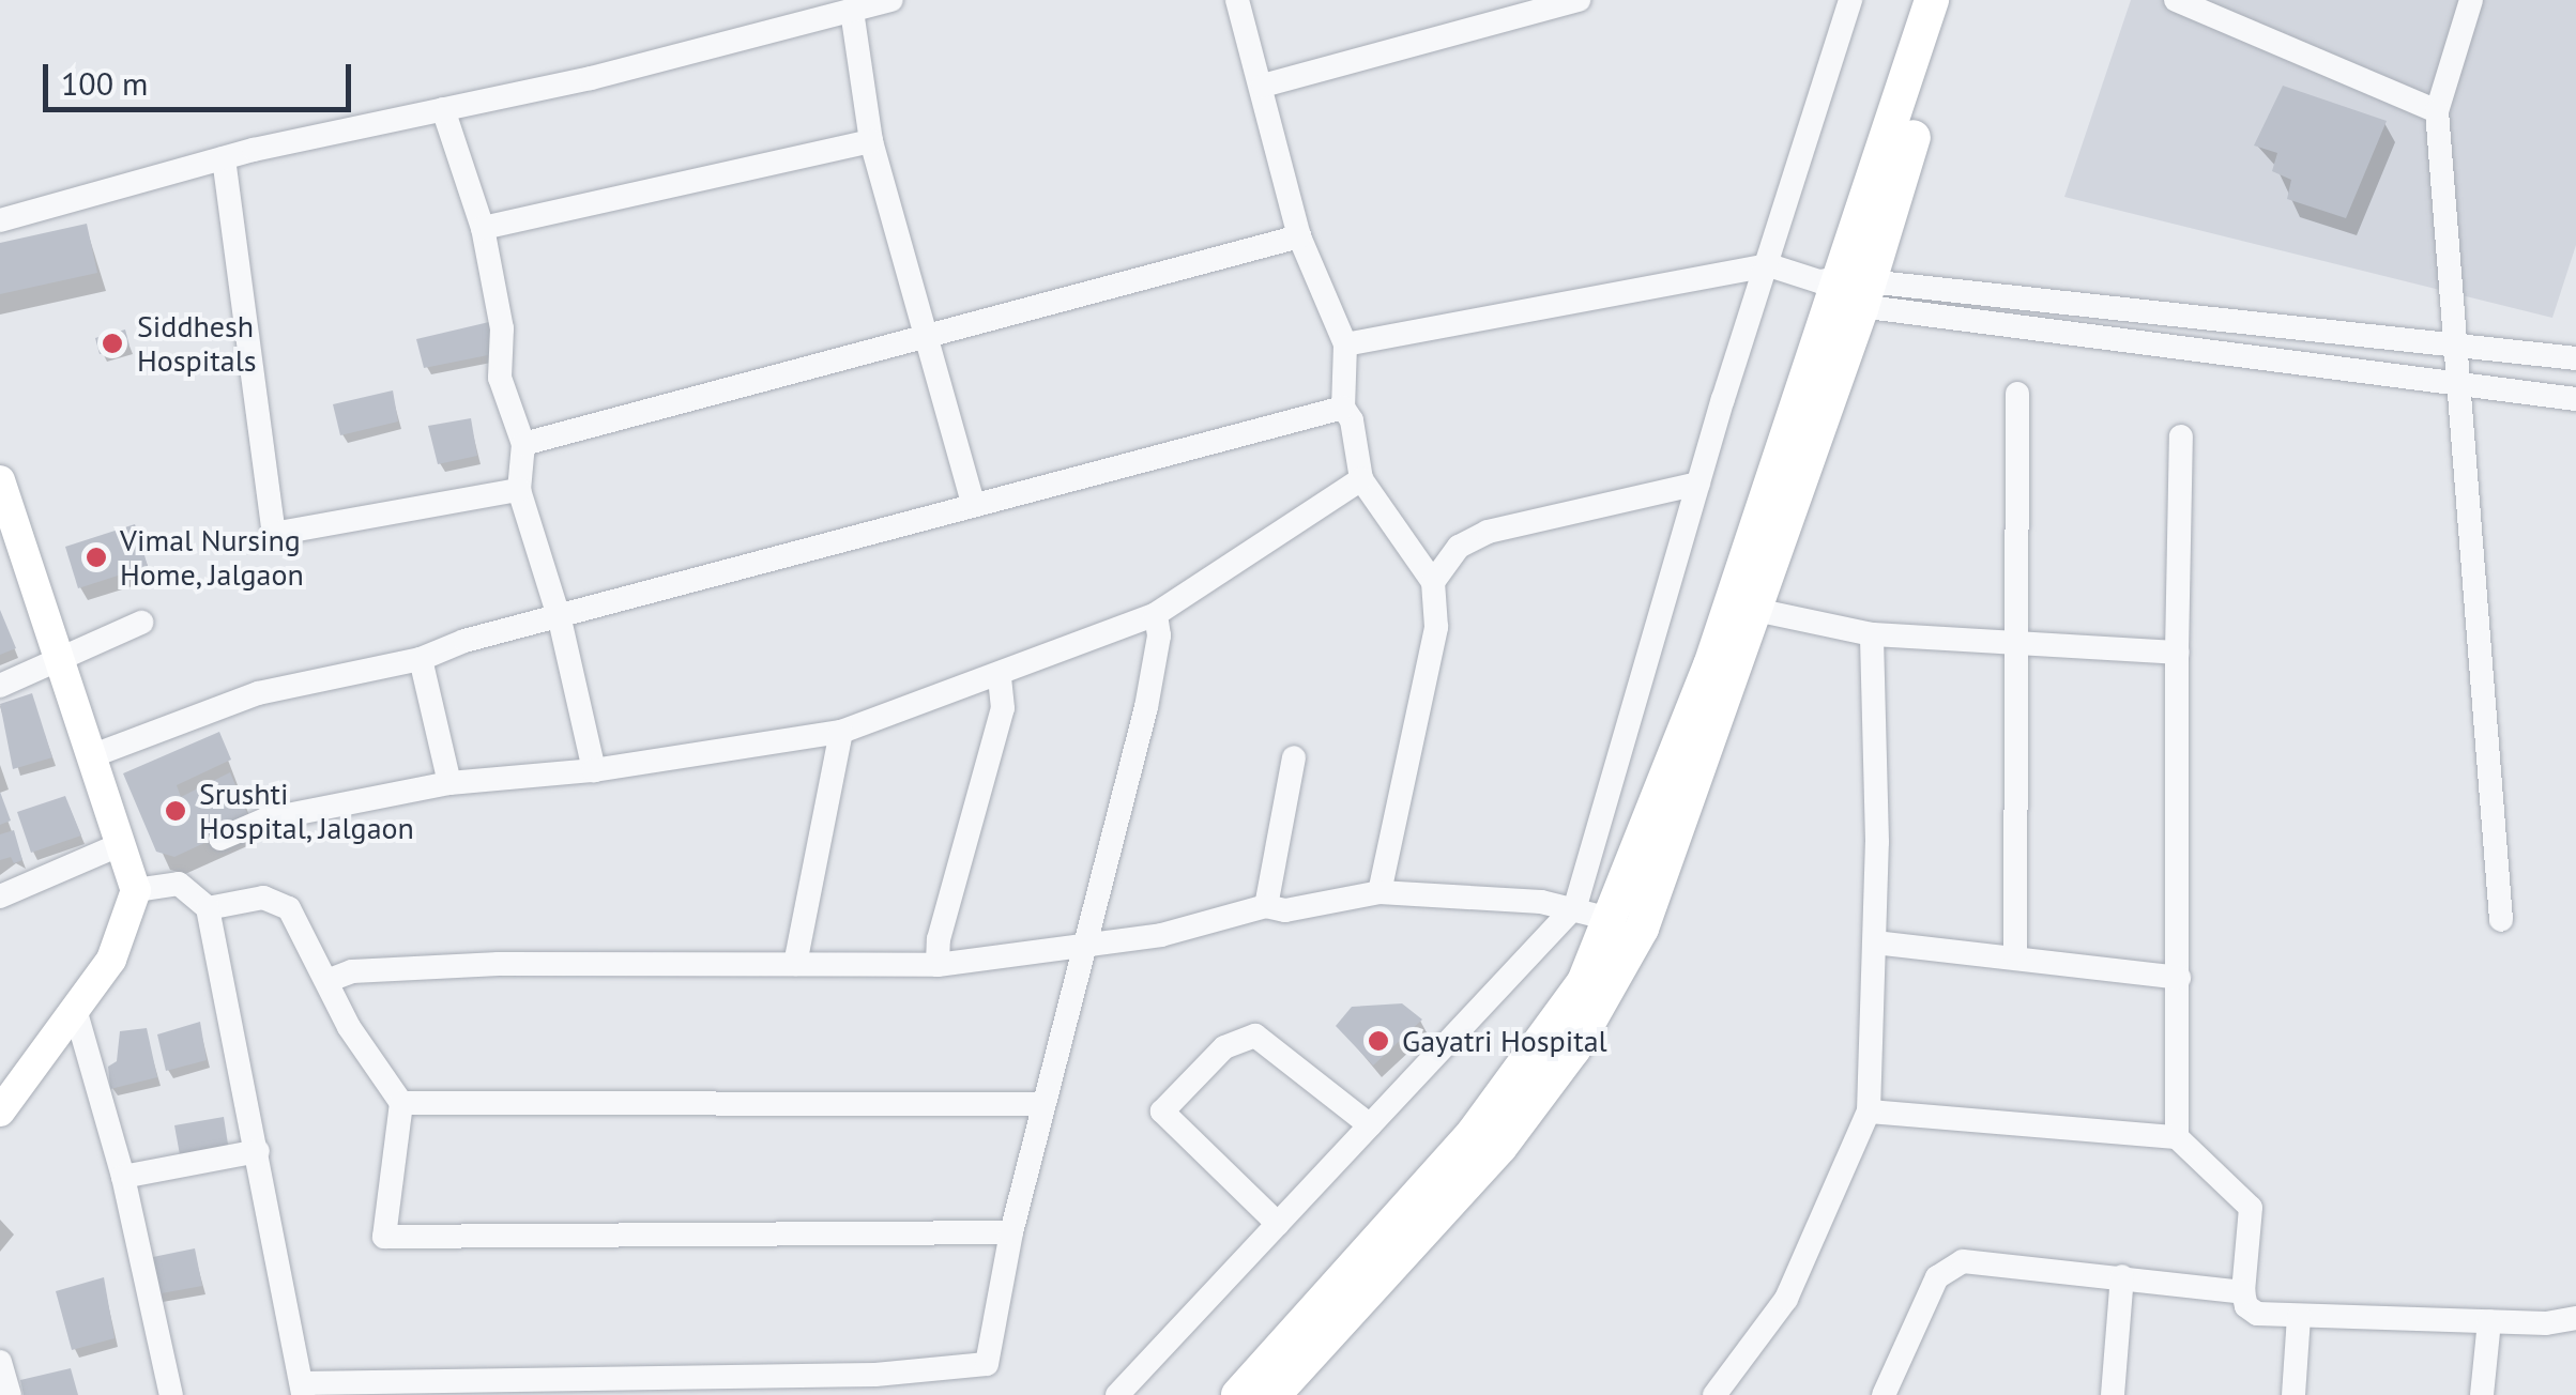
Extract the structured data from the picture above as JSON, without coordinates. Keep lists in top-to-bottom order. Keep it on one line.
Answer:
{"places":["Siddhesh Hospitals","Vimal Nursing Home, Jalgaon","Srushti Hospital, Jalgaon","Gayatri Hospital"],"scale_bar":"100 m"}
